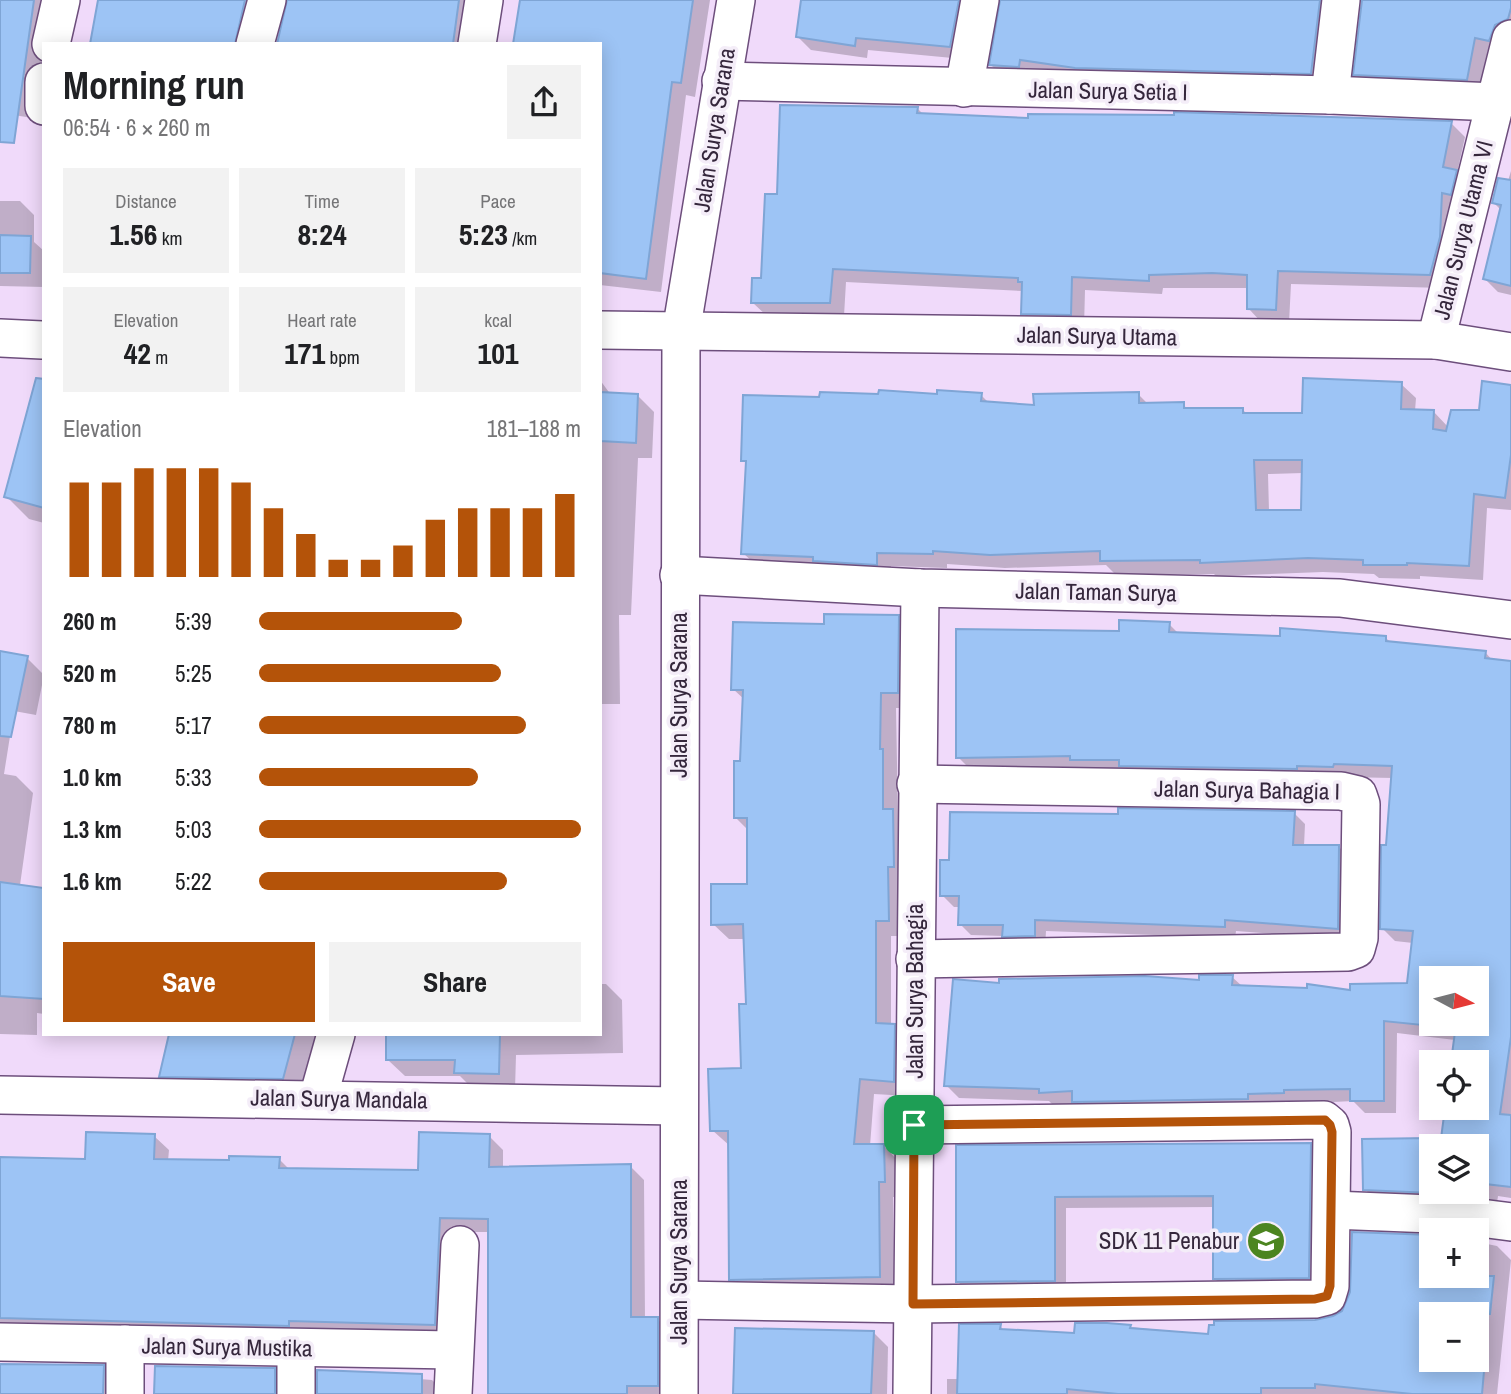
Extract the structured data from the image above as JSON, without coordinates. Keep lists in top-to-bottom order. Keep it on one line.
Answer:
{"streets":{"street":["Jalan Surya Setia I","Jalan Surya Sarana","Jalan Surya Utama VI","Jalan Surya Utama","Jalan Taman Surya","Jalan Surya Bahagia I","Jalan Surya Bahagia","Jalan Surya Mandala","Jalan Surya Mustika"]},"crossings":[["Jalan Surya Setia I","Jalan Surya Sarana"],["Jalan Surya Setia I","Jalan Surya Utama VI"],["Jalan Surya Sarana","Jalan Surya Utama"],["Jalan Surya Sarana","Jalan Taman Surya"],["Jalan Surya Sarana","Jalan Surya Mandala"],["Jalan Surya Utama VI","Jalan Surya Utama"],["Jalan Taman Surya","Jalan Surya Bahagia"],["Jalan Surya Bahagia I","Jalan Surya Bahagia"]],"places":{"school or university":["SDK 11 Penabur"]},"north":"right","page":{"heading":["Morning run","06:54 · 6 × 260 m"],"stats":[["Distance","1.56 km"],["Time","8:24"],["Pace","5:23 /km"],["Elevation","42 m"],["Heart rate","171 bpm"],["kcal","101"]],"chart":["Elevation","181–188 m"],"list":[{"name":"260 m","note":"5:39"},{"name":"520 m","note":"5:25"},{"name":"780 m","note":"5:17"},{"name":"1.0 km","note":"5:33"},{"name":"1.3 km","note":"5:03"},{"name":"1.6 km","note":"5:22"}],"buttons":["Save","Share"],"map_buttons":["+","−"]}}
